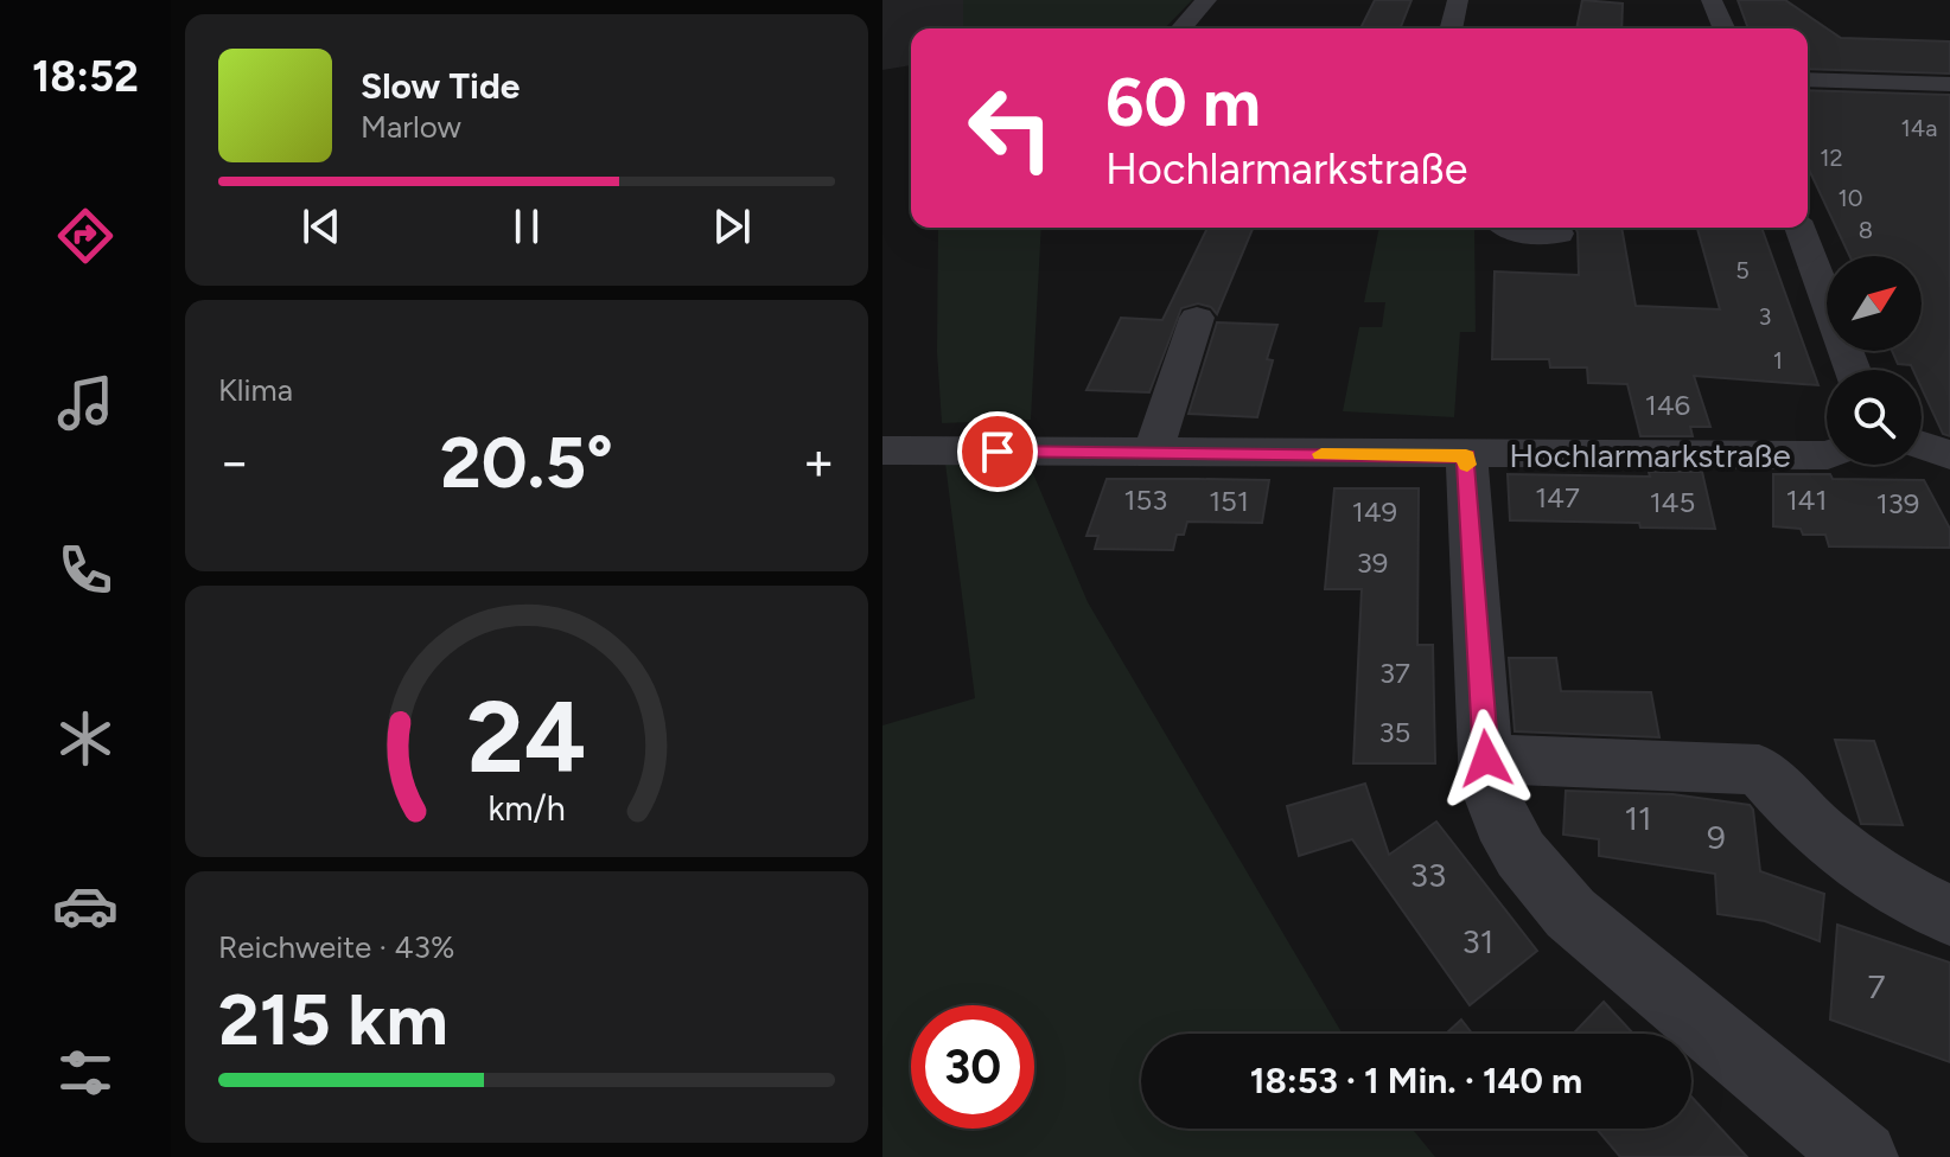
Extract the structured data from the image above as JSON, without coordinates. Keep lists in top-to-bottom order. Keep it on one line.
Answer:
{"streets":{"street":["Hochlarmarkstraße"]},"house_numbers":["14a","12","10","8","5","3","1","146","147","153","141","151","145","139","149","39","37","35","11","9","33","31","7"],"north":"top right","page":{"tabs":"18:52","turn":["60 m","Hochlarmarkstraße"],"song":["Slow Tide","Marlow"],"tile":["Klima",["Reichweite · 43%","215 km"]],"heat":["−","20.5°","+"],"limit":"30","trip":"18:53 · 1 Min. · 140 m","gauge":["24","km/h"]}}
